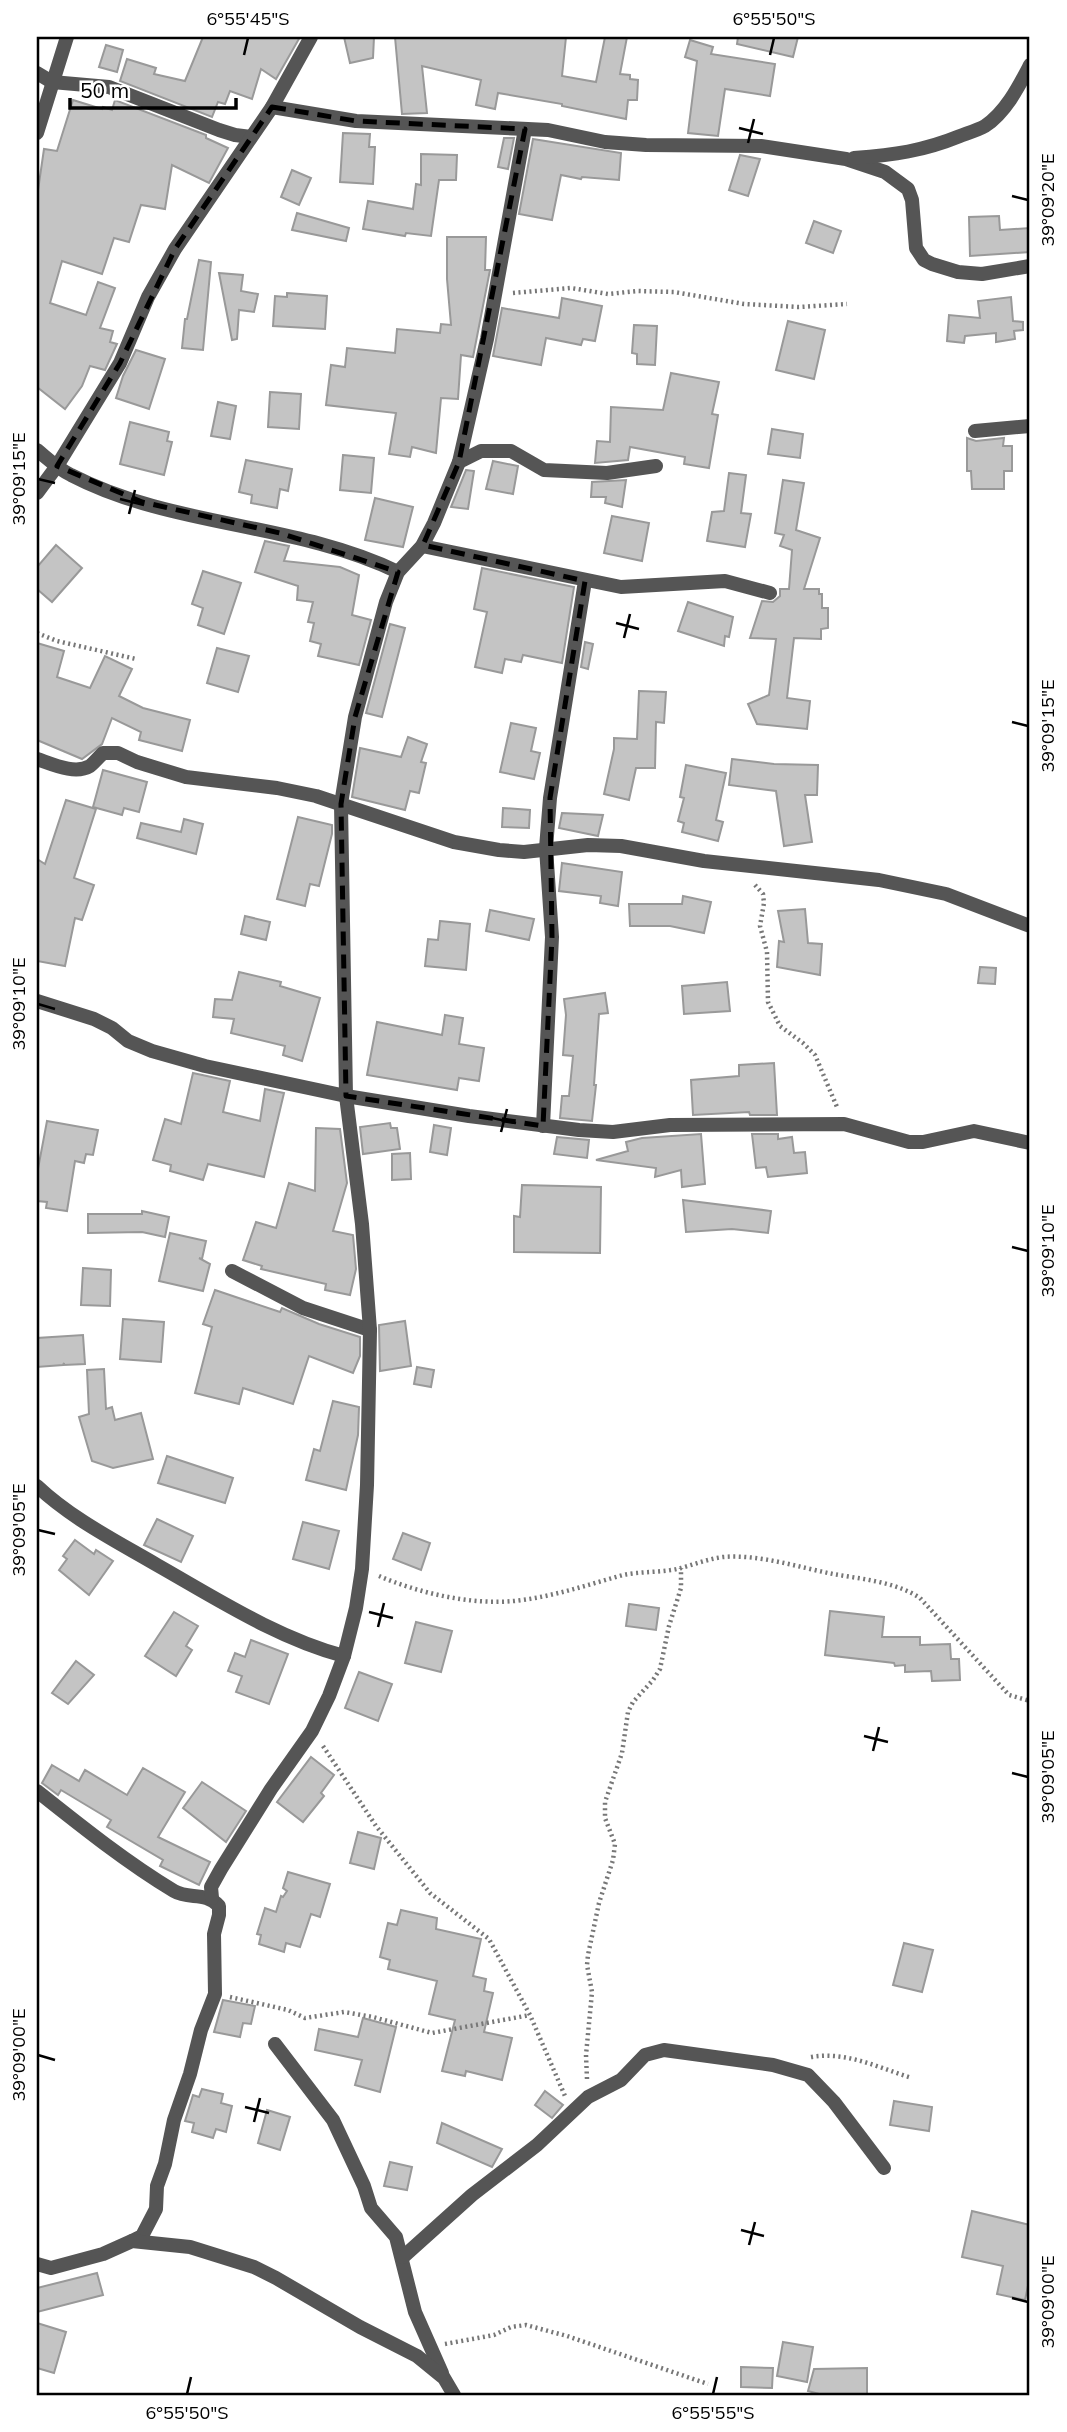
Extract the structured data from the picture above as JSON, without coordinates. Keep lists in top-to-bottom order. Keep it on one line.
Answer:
{"scale_bar":"50 m","coordinates":["6°55'45\"S","6°55'50\"S","39°09'20\"E","39°09'15\"E","39°09'10\"E","39°09'05\"E","39°09'00\"E","6°55'55\"S"]}
